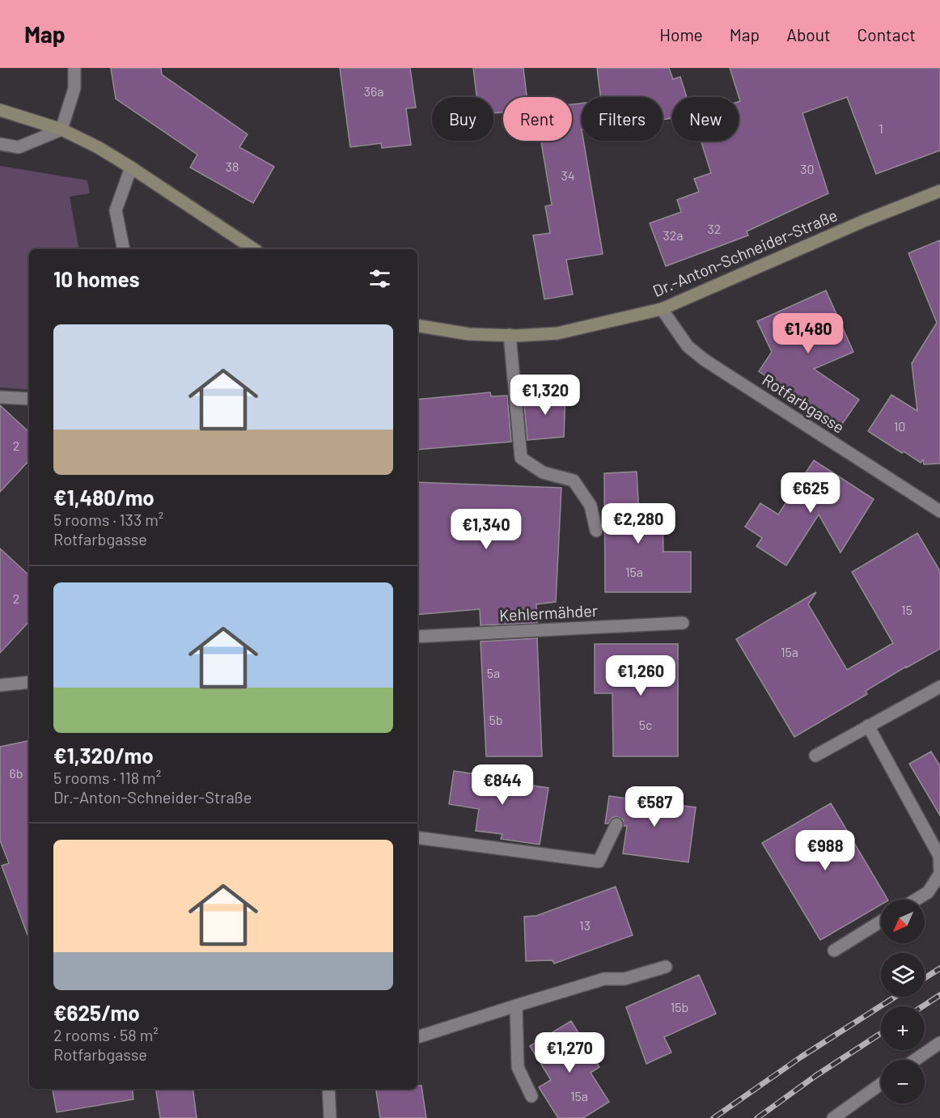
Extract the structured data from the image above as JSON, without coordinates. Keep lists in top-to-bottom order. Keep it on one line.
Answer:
{"streets":{"main road":["Dr.-Anton-Schneider-Straße"],"street":["Rotfarbgasse","Kehlermähder"]},"crossings":[["Dr.-Anton-Schneider-Straße","Rotfarbgasse"]],"house_numbers":["36a","1","38","30","34","32","32a","10","2","15a","2","15","15a","5a","5b","5c","6b","13","15b","15a"],"north":"bottom left","page":{"header":"Map","nav":["Home","Map","About","Contact"],"chip":["Buy","Rent","Filters","New"],"heading":"10 homes","list":[{"name":"€1,480/mo","note":"5 rooms · 133 m² · Rotfarbgasse"},{"name":"€1,320/mo","note":"5 rooms · 118 m² · Dr.-Anton-Schneider-Straße"},{"name":"€625/mo","note":"2 rooms · 58 m² · Rotfarbgasse"}],"price":["€1,480","€1,320","€625","€2,280","€1,340","€1,260","€844","€587","€988","€1,270"],"map_buttons":["+","−"]}}
